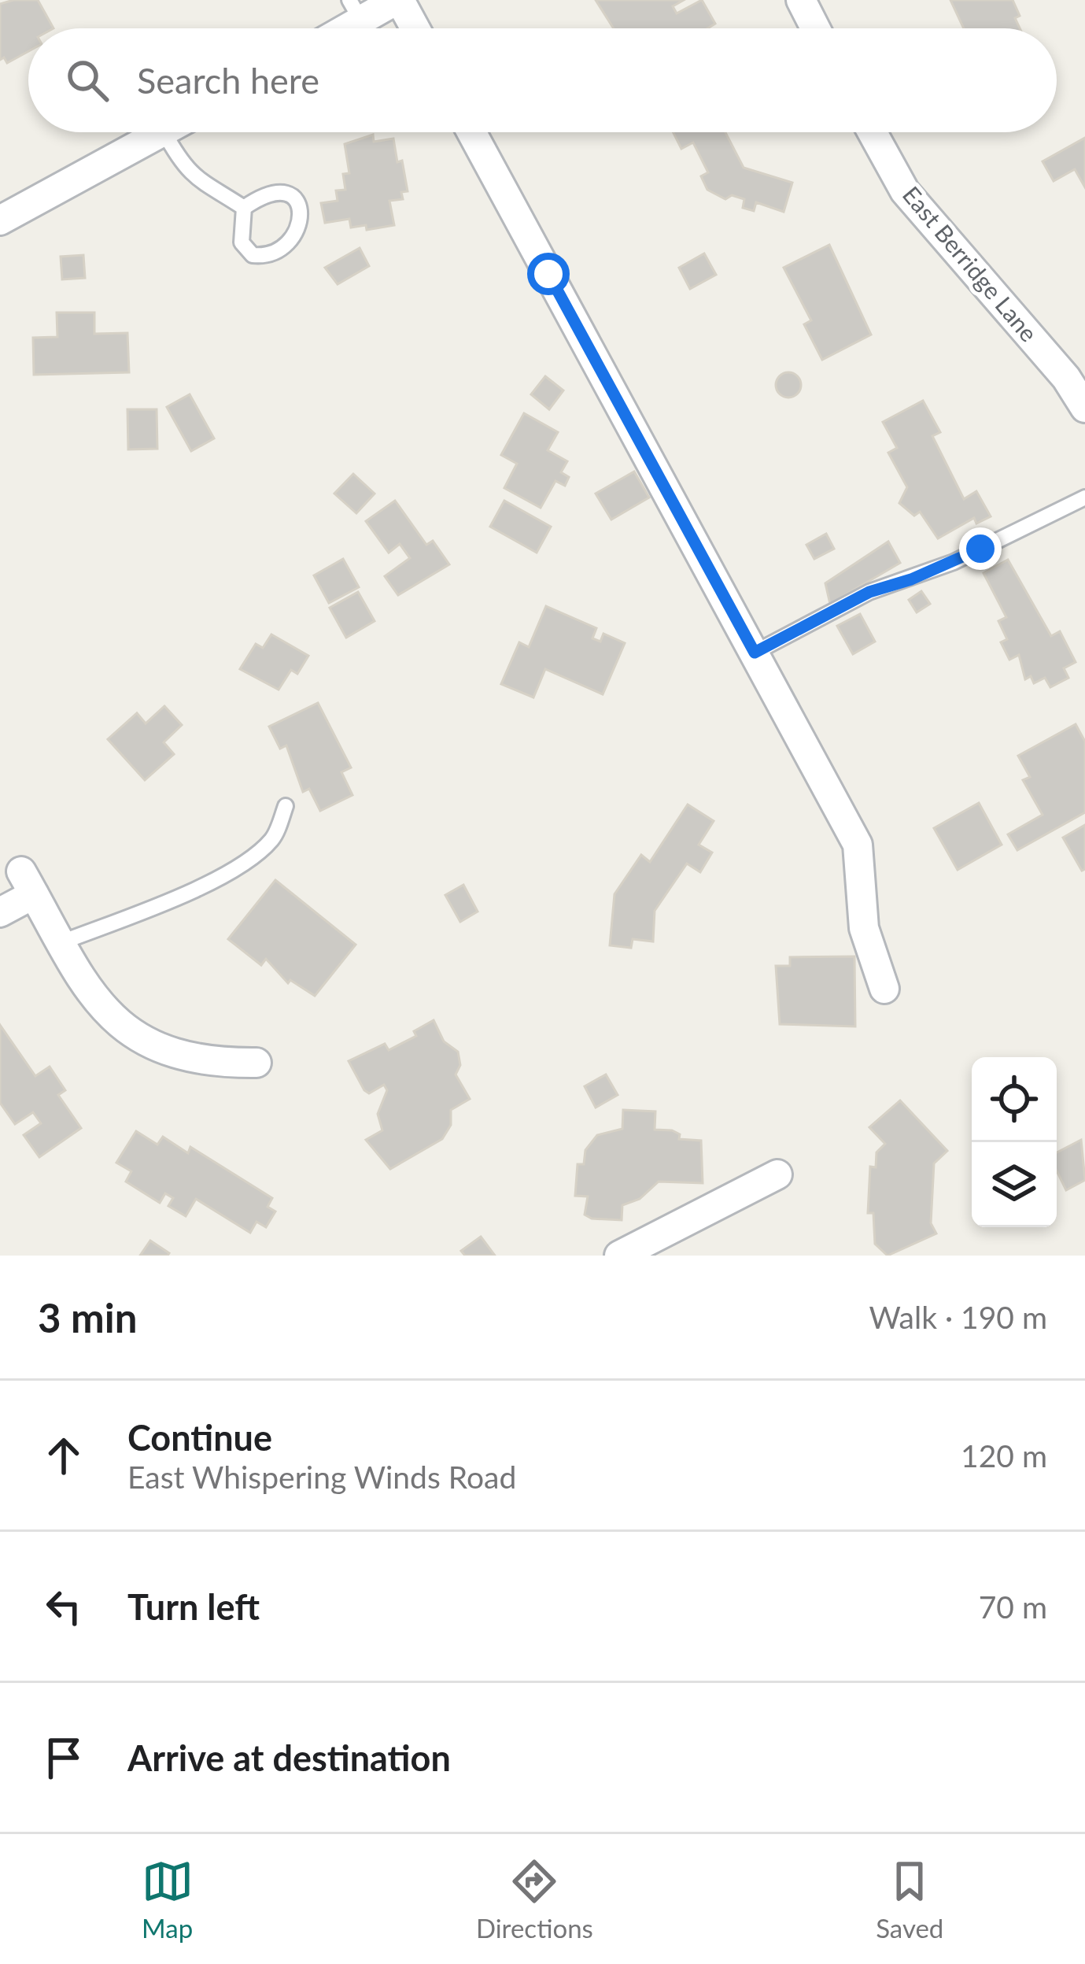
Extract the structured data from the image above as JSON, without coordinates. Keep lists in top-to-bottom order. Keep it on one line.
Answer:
{"streets":{"street":["East Berridge Lane"]},"page":{"search":"Search here","heading":["3 min","Walk · 190 m"],"list":[["Continue","East Whispering Winds Road","120 m"],["Turn left","70 m"],"Arrive at destination"],"nav":["Map","Directions","Saved"]}}
